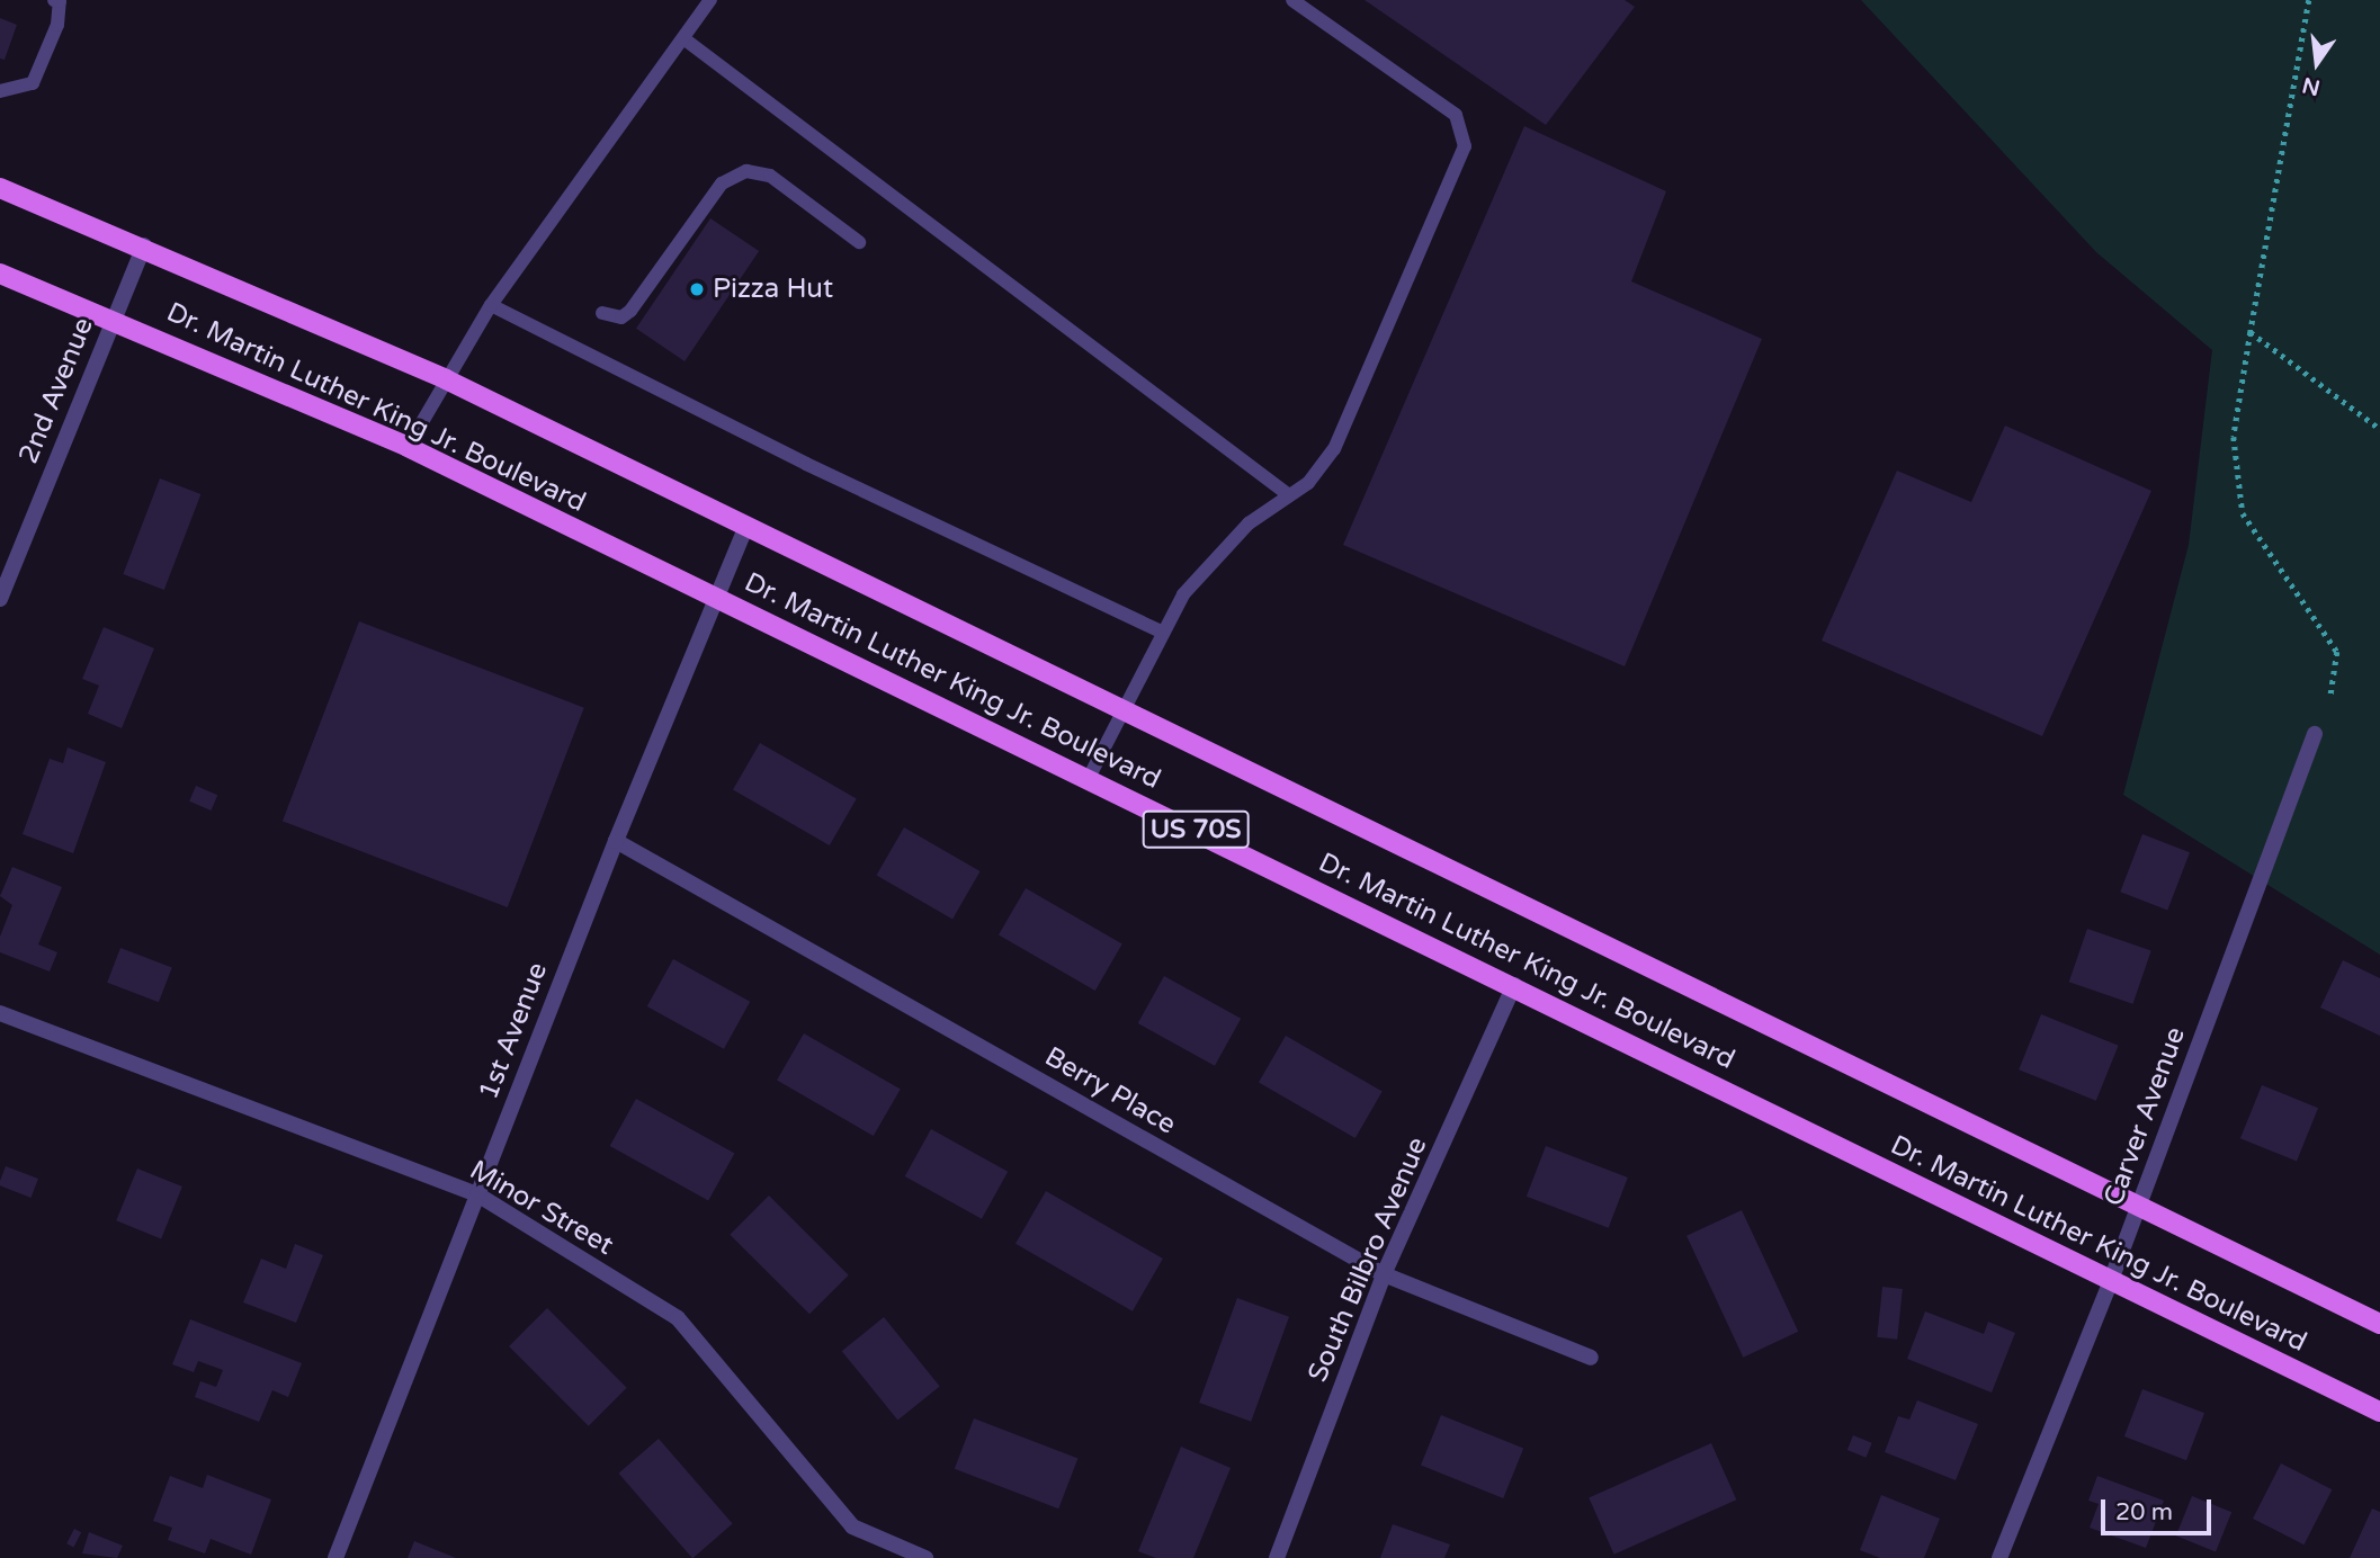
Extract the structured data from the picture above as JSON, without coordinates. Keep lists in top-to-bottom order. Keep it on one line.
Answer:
{"streets":{"main road":["Dr. Martin Luther King Jr. Boulevard","US 70S"],"street":["2nd Avenue","1st Avenue","Berry Place","Carver Avenue","Minor Street","South Bilbro Avenue"]},"crossings":[["2nd Avenue","Dr. Martin Luther King Jr. Boulevard"],["Dr. Martin Luther King Jr. Boulevard","1st Avenue"],["Dr. Martin Luther King Jr. Boulevard","Carver Avenue"],["Dr. Martin Luther King Jr. Boulevard","South Bilbro Avenue"],["1st Avenue","Berry Place"],["1st Avenue","Minor Street"],["Berry Place","South Bilbro Avenue"]],"places":["Pizza Hut"],"scale_bar":"20 m","north":"bottom"}
